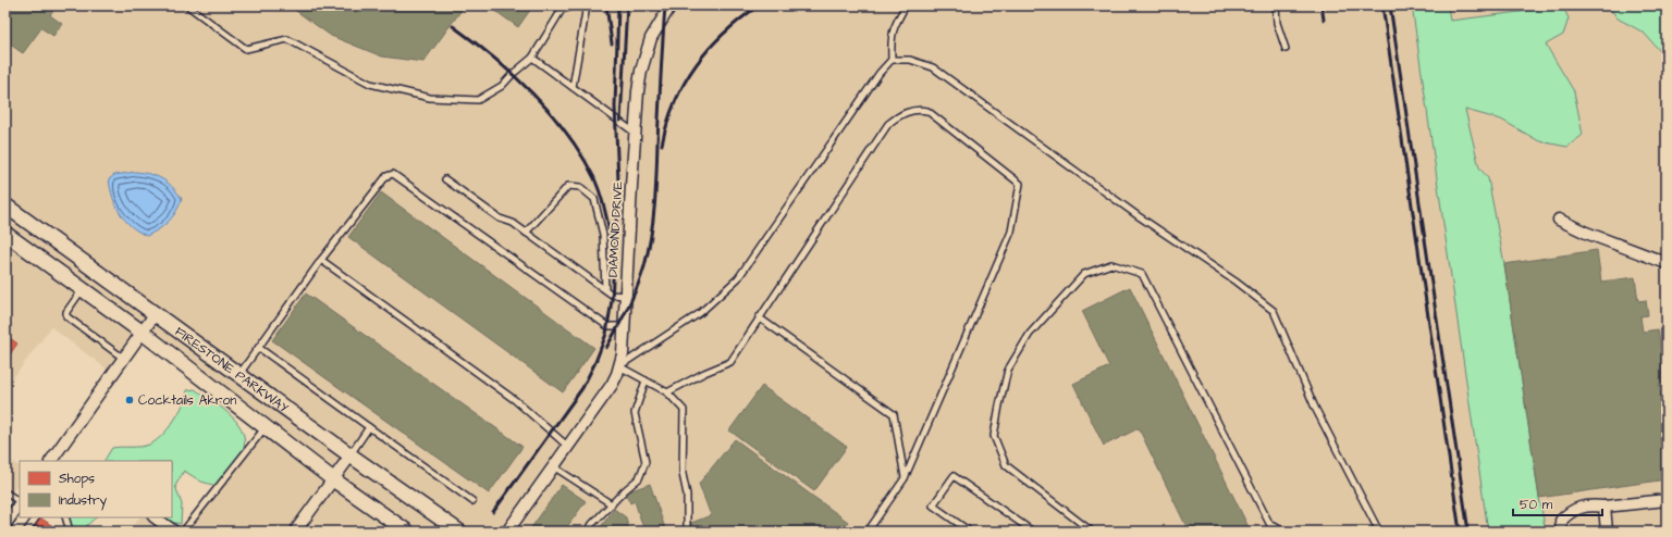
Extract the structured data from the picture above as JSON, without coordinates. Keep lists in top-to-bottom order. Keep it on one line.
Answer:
{"streets":{"street":["DIAMOND DRIVE","FIRESTONE PARKWAY"]},"places":["Cocktails Akron"],"legend":["Shops","Industry"],"scale_bar":"50 m"}
